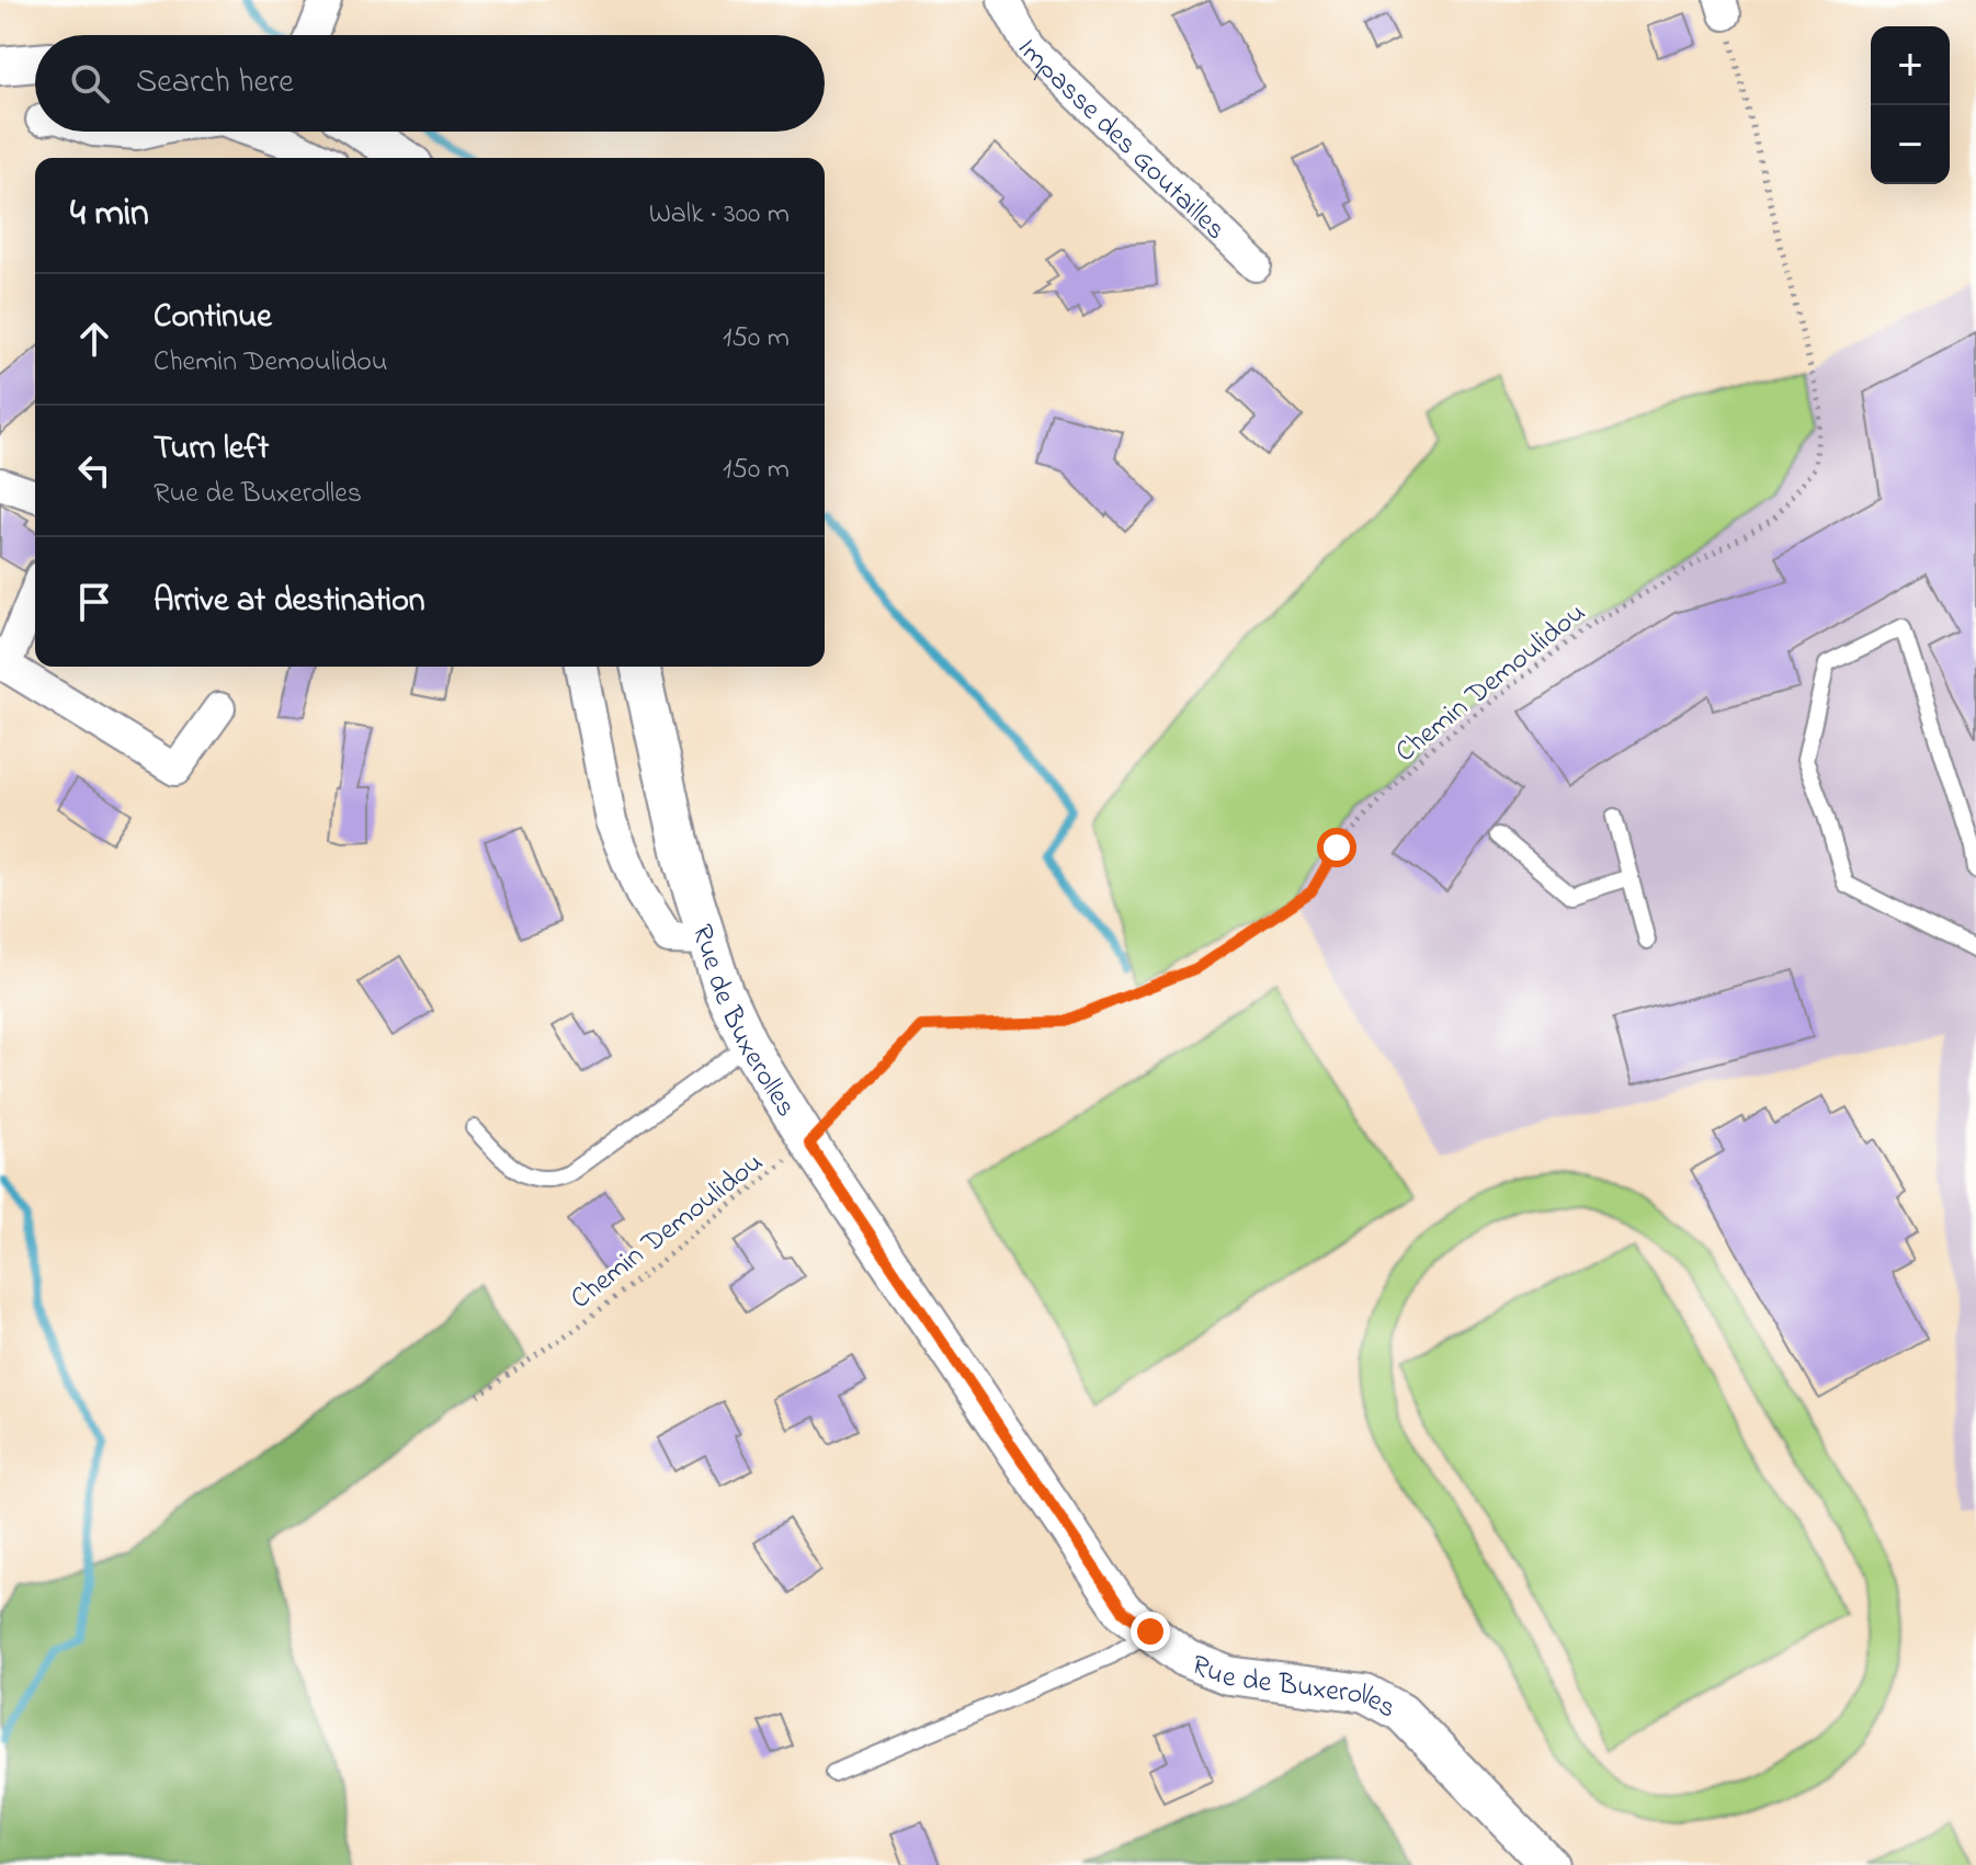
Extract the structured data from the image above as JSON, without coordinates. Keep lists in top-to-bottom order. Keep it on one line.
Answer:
{"streets":{"street":["Impasse des Goutailles","Rue de Buxerolles"],"path":["Chemin Demoulidou"]},"crossings":[["Chemin Demoulidou","Rue de Buxerolles"]],"page":{"map_buttons":["+","−"],"search":"Search here","heading":["4 min","Walk · 300 m"],"list":[["Continue","Chemin Demoulidou","150 m"],["Turn left","Rue de Buxerolles","150 m"],"Arrive at destination"]}}
